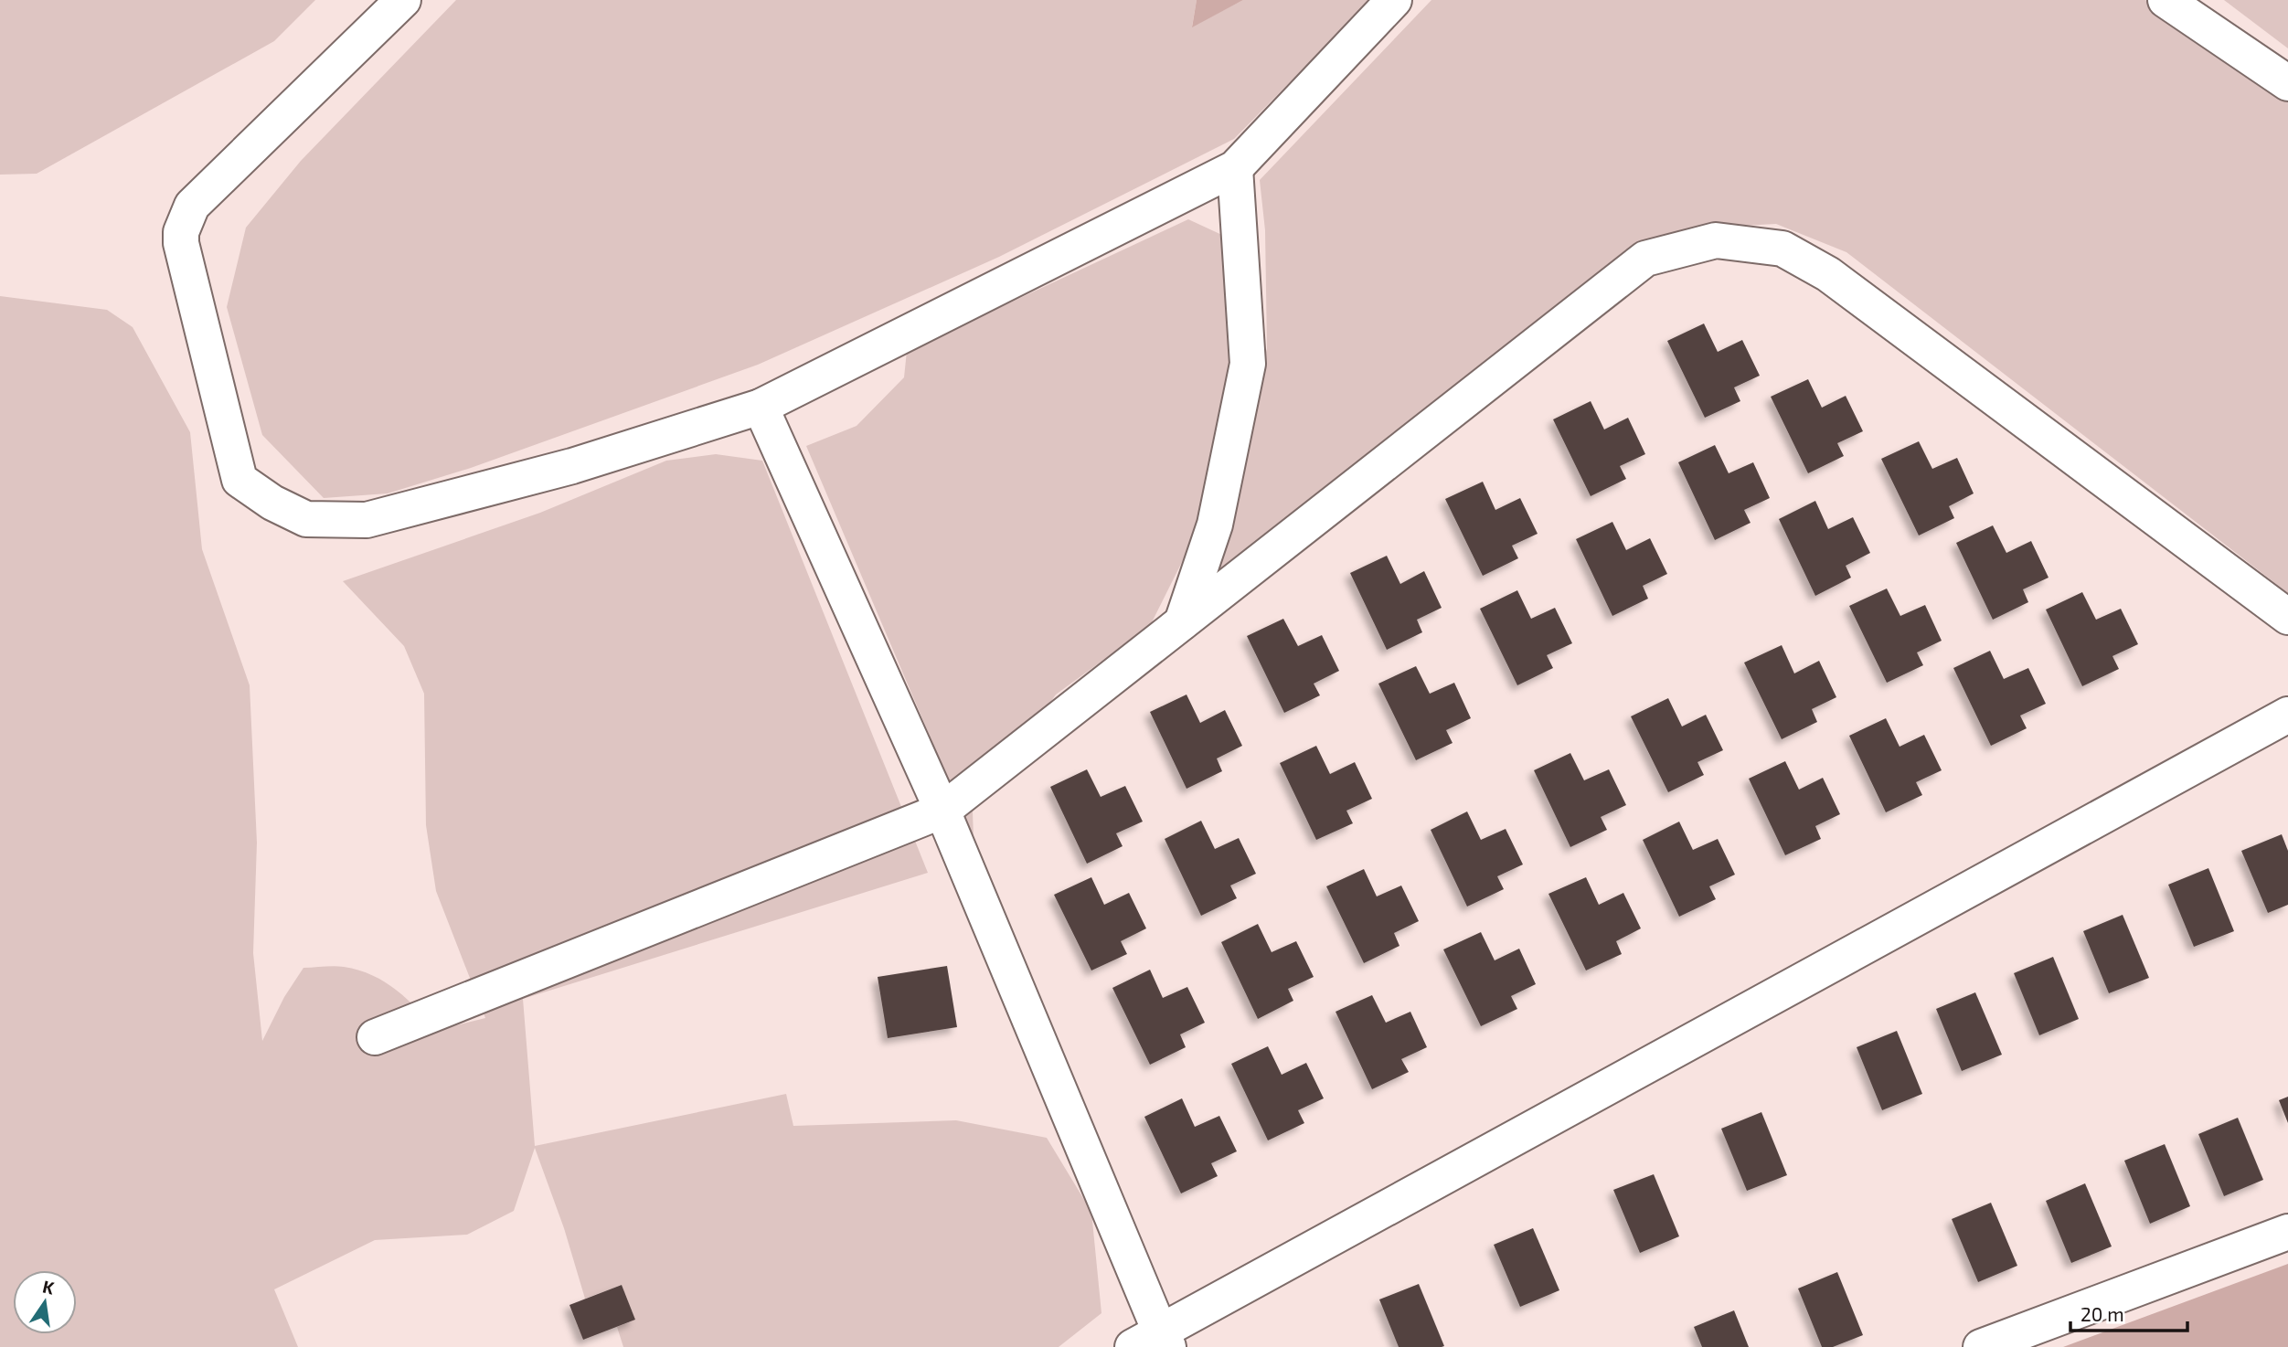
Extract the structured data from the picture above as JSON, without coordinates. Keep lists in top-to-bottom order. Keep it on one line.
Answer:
{"scale_bar":"20 m","north":"top"}
